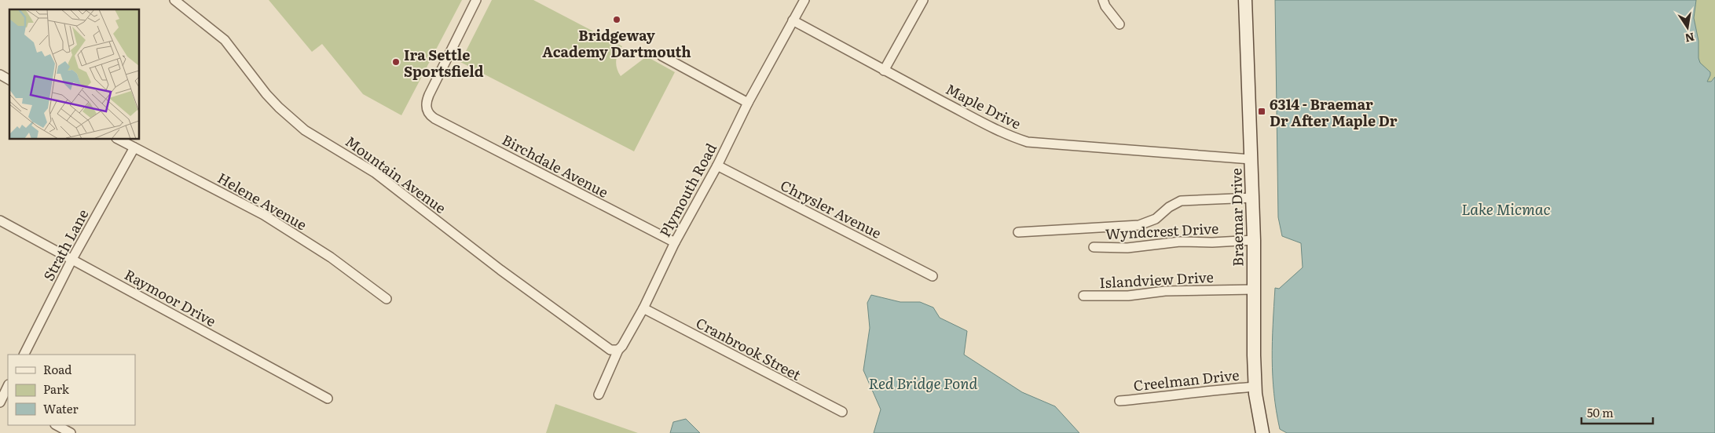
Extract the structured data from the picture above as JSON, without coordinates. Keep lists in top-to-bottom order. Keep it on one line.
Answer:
{"streets":{"main road":["Braemar Drive"],"street":["Maple Drive","Birchdale Avenue","Mountain Avenue","Plymouth Road","Helene Avenue","Chrysler Avenue","Wyndcrest Drive","Strath Lane","Islandview Drive","Raymoor Drive","Cranbrook Street","Creelman Drive"]},"crossings":[["Maple Drive","Plymouth Road"],["Maple Drive","Braemar Drive"],["Birchdale Avenue","Plymouth Road"],["Mountain Avenue","Plymouth Road"],["Plymouth Road","Chrysler Avenue"],["Plymouth Road","Cranbrook Street"],["Helene Avenue","Strath Lane"],["Braemar Drive","Wyndcrest Drive"],["Braemar Drive","Islandview Drive"],["Braemar Drive","Creelman Drive"],["Strath Lane","Raymoor Drive"]],"water":["Lake Micmac","Red Bridge Pond"],"places":{"other":["Bridgeway Academy Dartmouth","Ira Settle Sportsfield"],"transit":["6314 - Braemar Dr After Maple Dr"]},"legend":["Road","Park","Water"],"scale_bar":"50 m","north":"bottom"}
